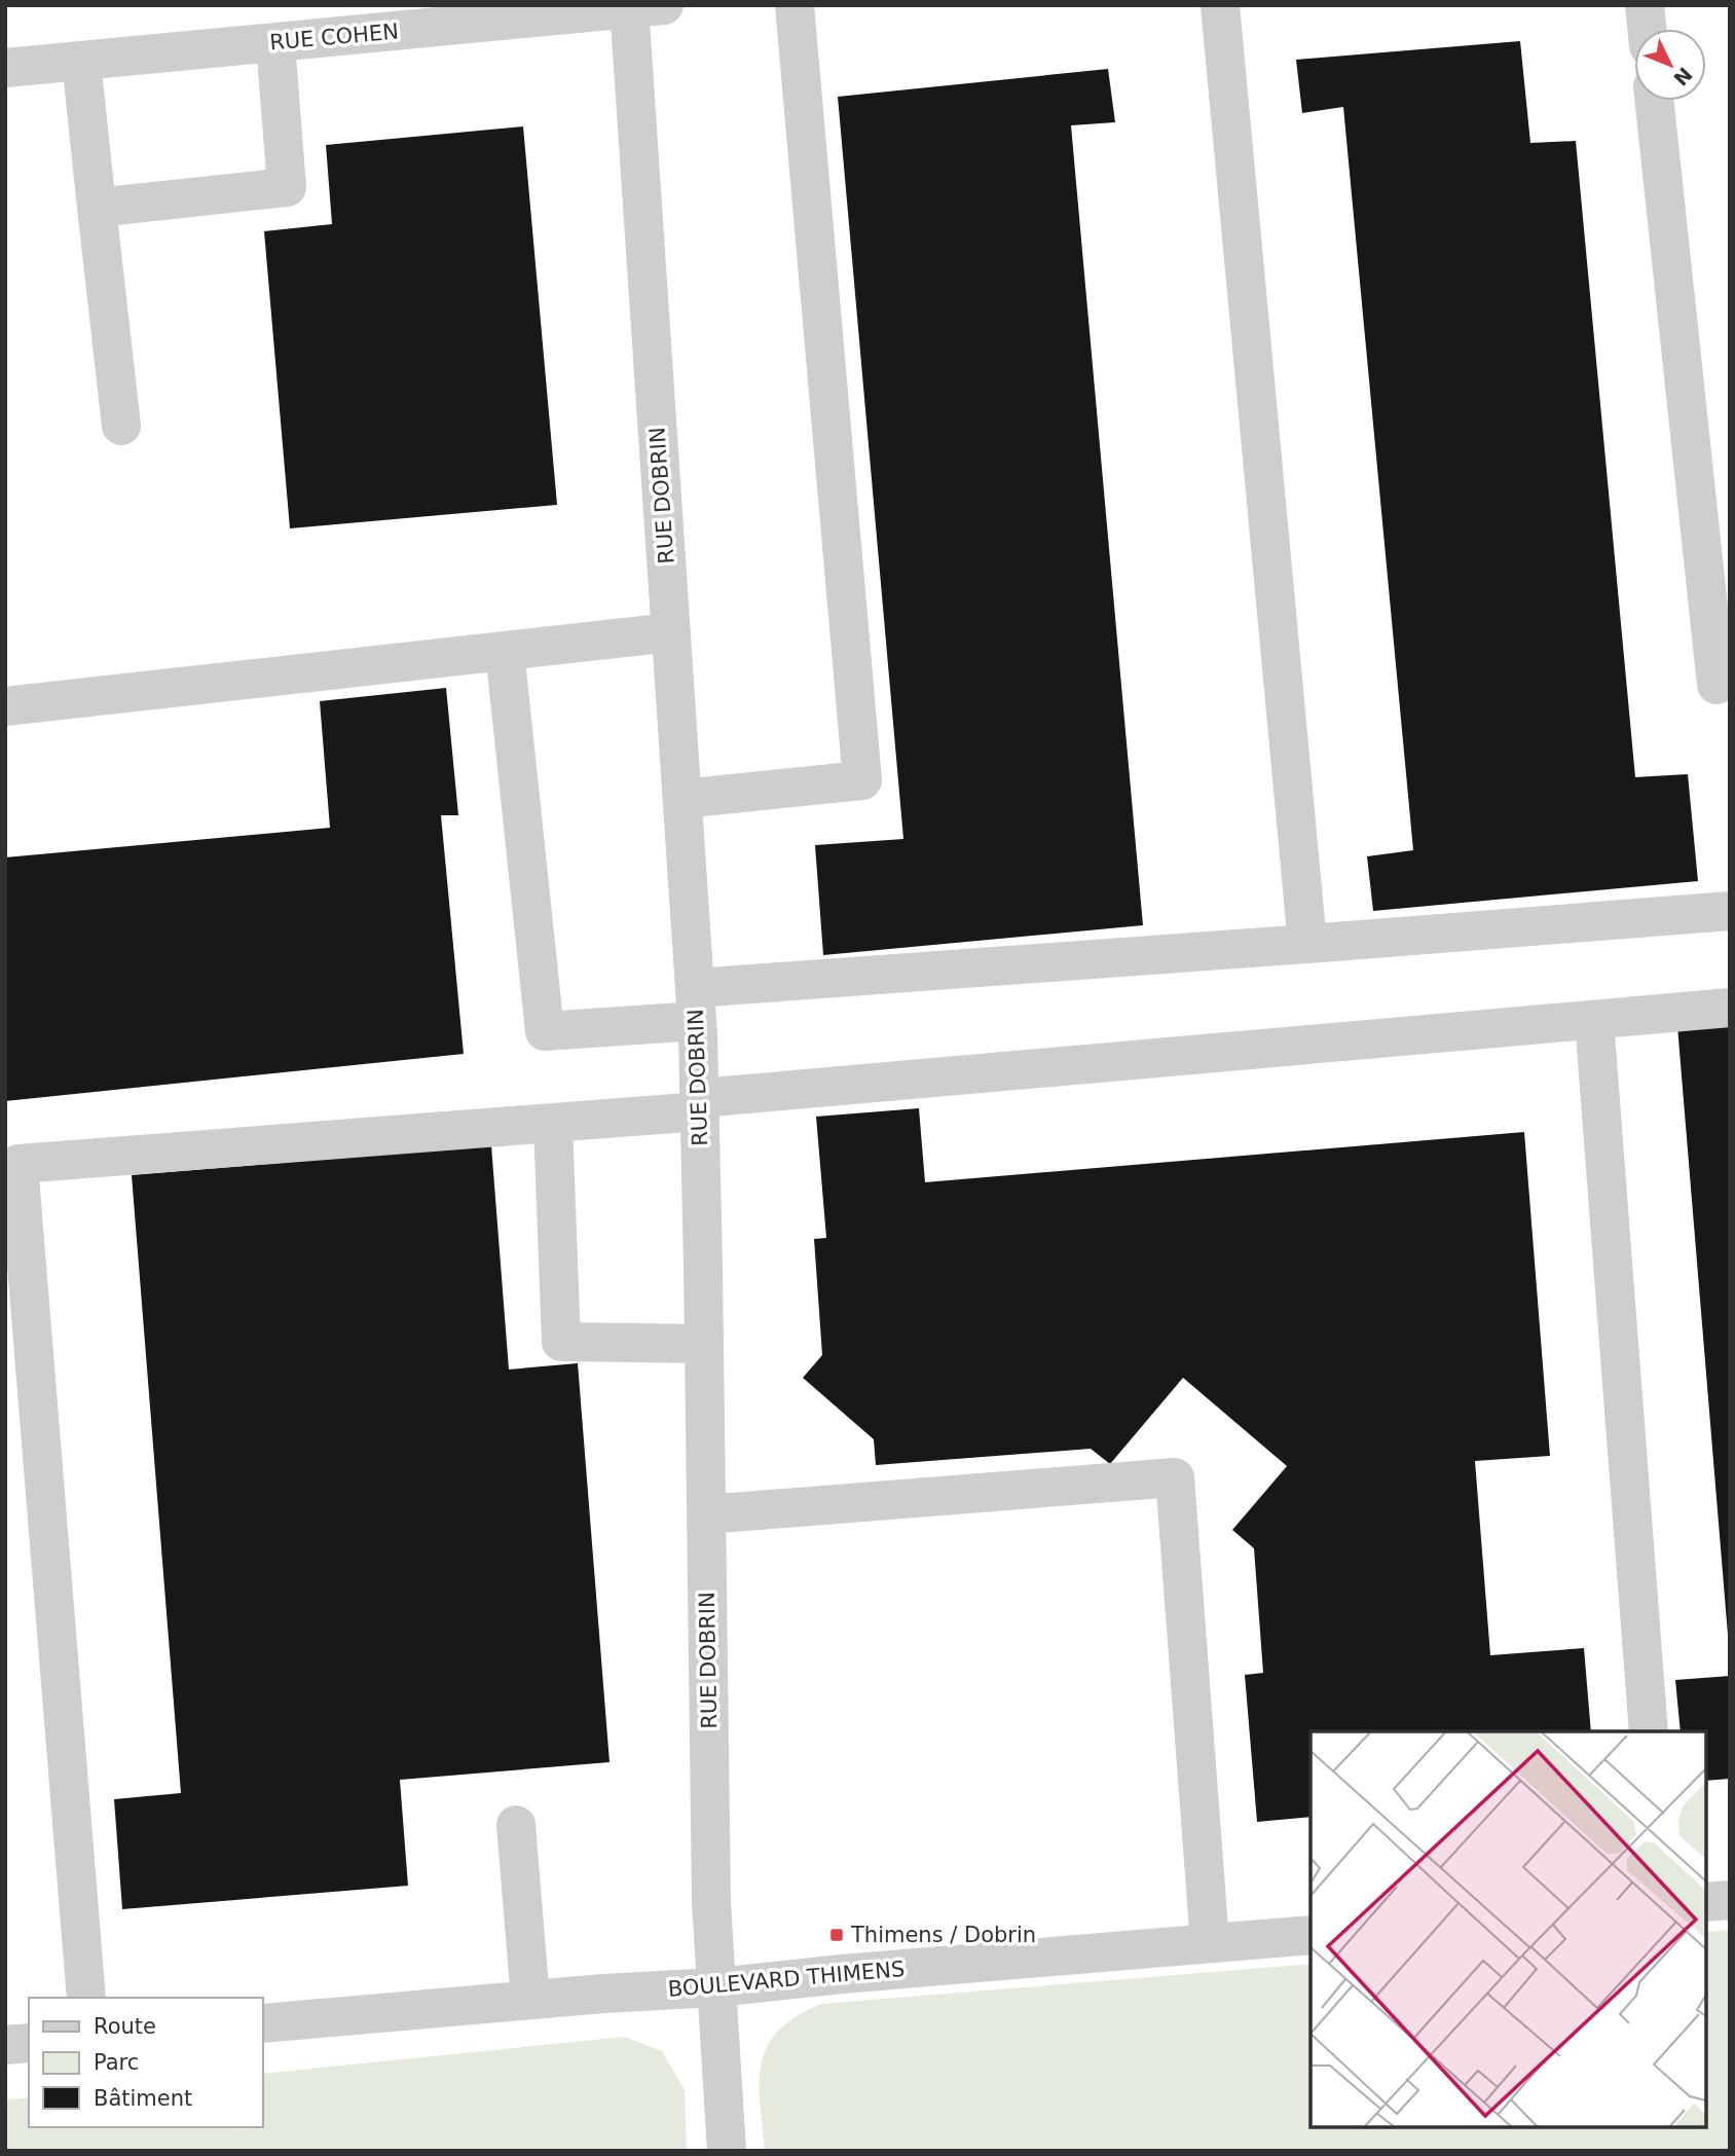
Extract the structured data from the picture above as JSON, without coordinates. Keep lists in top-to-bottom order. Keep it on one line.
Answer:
{"streets":{"street":["RUE COHEN","RUE DOBRIN","BOULEVARD THIMENS"]},"crossings":[["RUE COHEN","RUE DOBRIN"],["RUE DOBRIN","BOULEVARD THIMENS"]],"places":{"transit":["Thimens / Dobrin"]},"legend":["Route","Parc","Bâtiment"],"north":"bottom right"}
